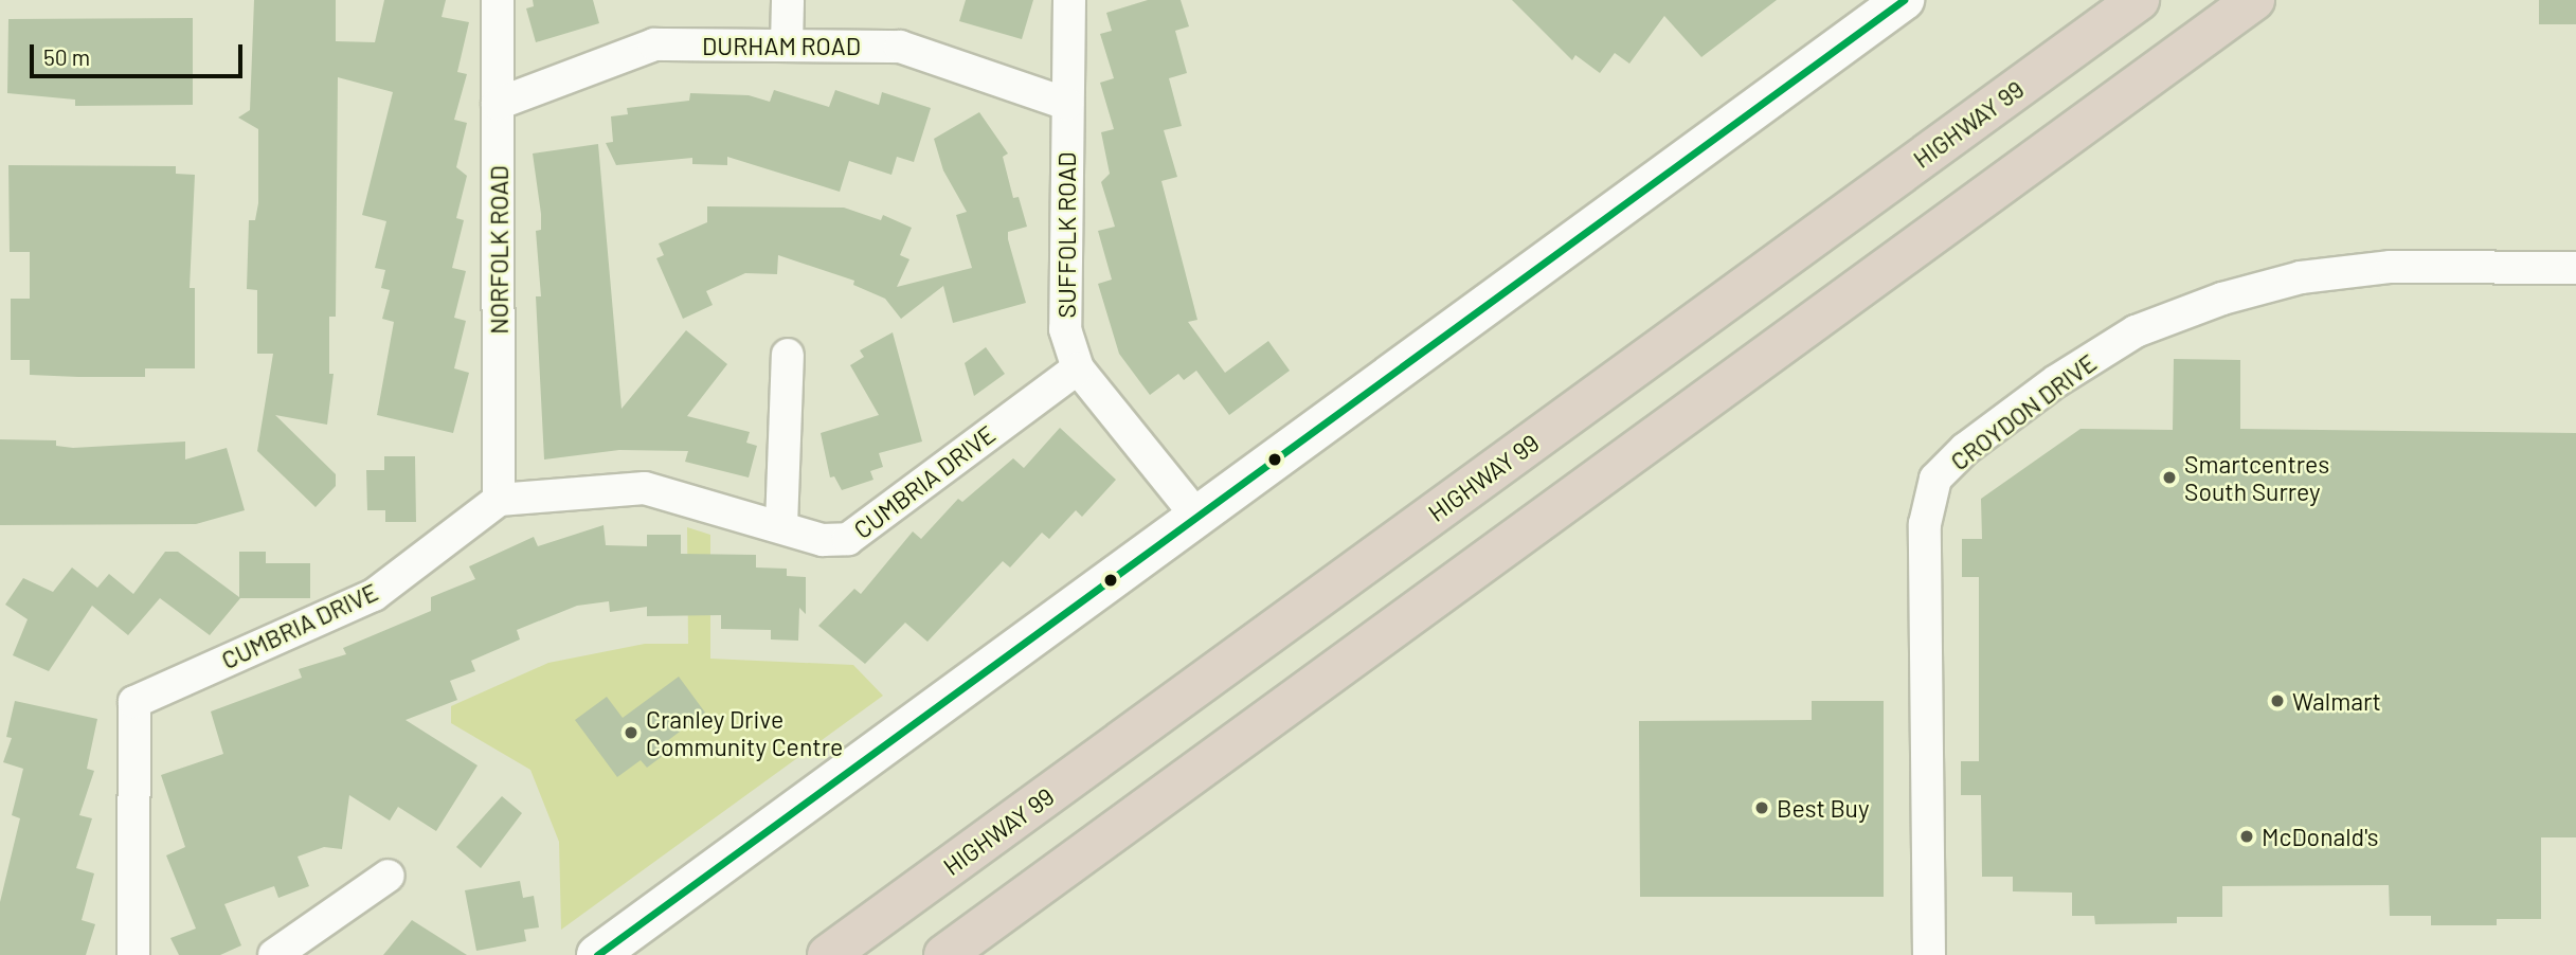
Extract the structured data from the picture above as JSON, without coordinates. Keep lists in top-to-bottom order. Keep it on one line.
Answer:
{"streets":{"highway":["HIGHWAY 99"],"street":["DURHAM ROAD","SUFFOLK ROAD","NORFOLK ROAD","CROYDON DRIVE","CUMBRIA DRIVE"]},"crossings":[["DURHAM ROAD","SUFFOLK ROAD"],["DURHAM ROAD","NORFOLK ROAD"],["SUFFOLK ROAD","CUMBRIA DRIVE"],["NORFOLK ROAD","CUMBRIA DRIVE"]],"places":["Smartcentres South Surrey","Walmart","Cranley Drive Community Centre","Best Buy","McDonald's"],"scale_bar":"50 m"}
